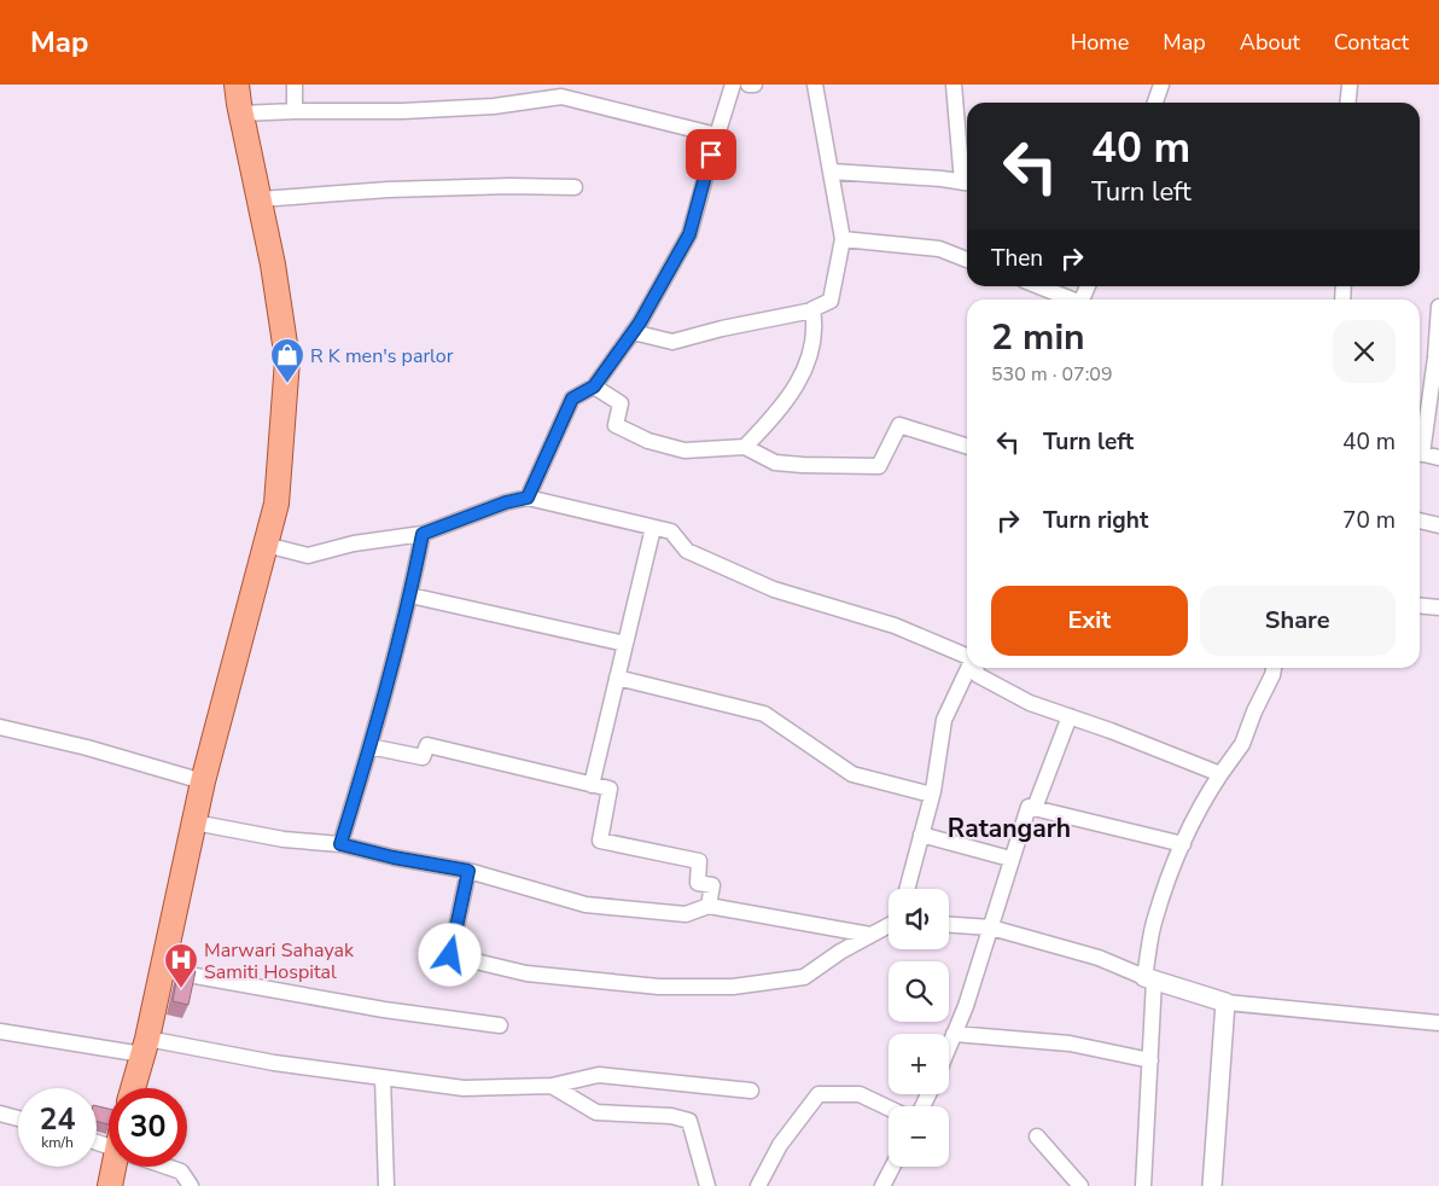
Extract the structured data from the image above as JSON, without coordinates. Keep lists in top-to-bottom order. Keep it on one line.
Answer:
{"districts":["Ratangarh"],"places":{"shop":["R K men's parlor"],"hospital":["Marwari Sahayak Samiti Hospital"]},"page":{"header":"Map","nav":["Home","Map","About","Contact"],"turn":["40 m","Turn left"],"then":"Then","heading":["2 min","530 m · 07:09"],"list":[{"name":"Turn left","value":"40 m"},{"name":"Turn right","value":"70 m"}],"buttons":["Exit","Share"],"map_buttons":["+","−"],"speed":"24 km/h","limit":"30"}}
